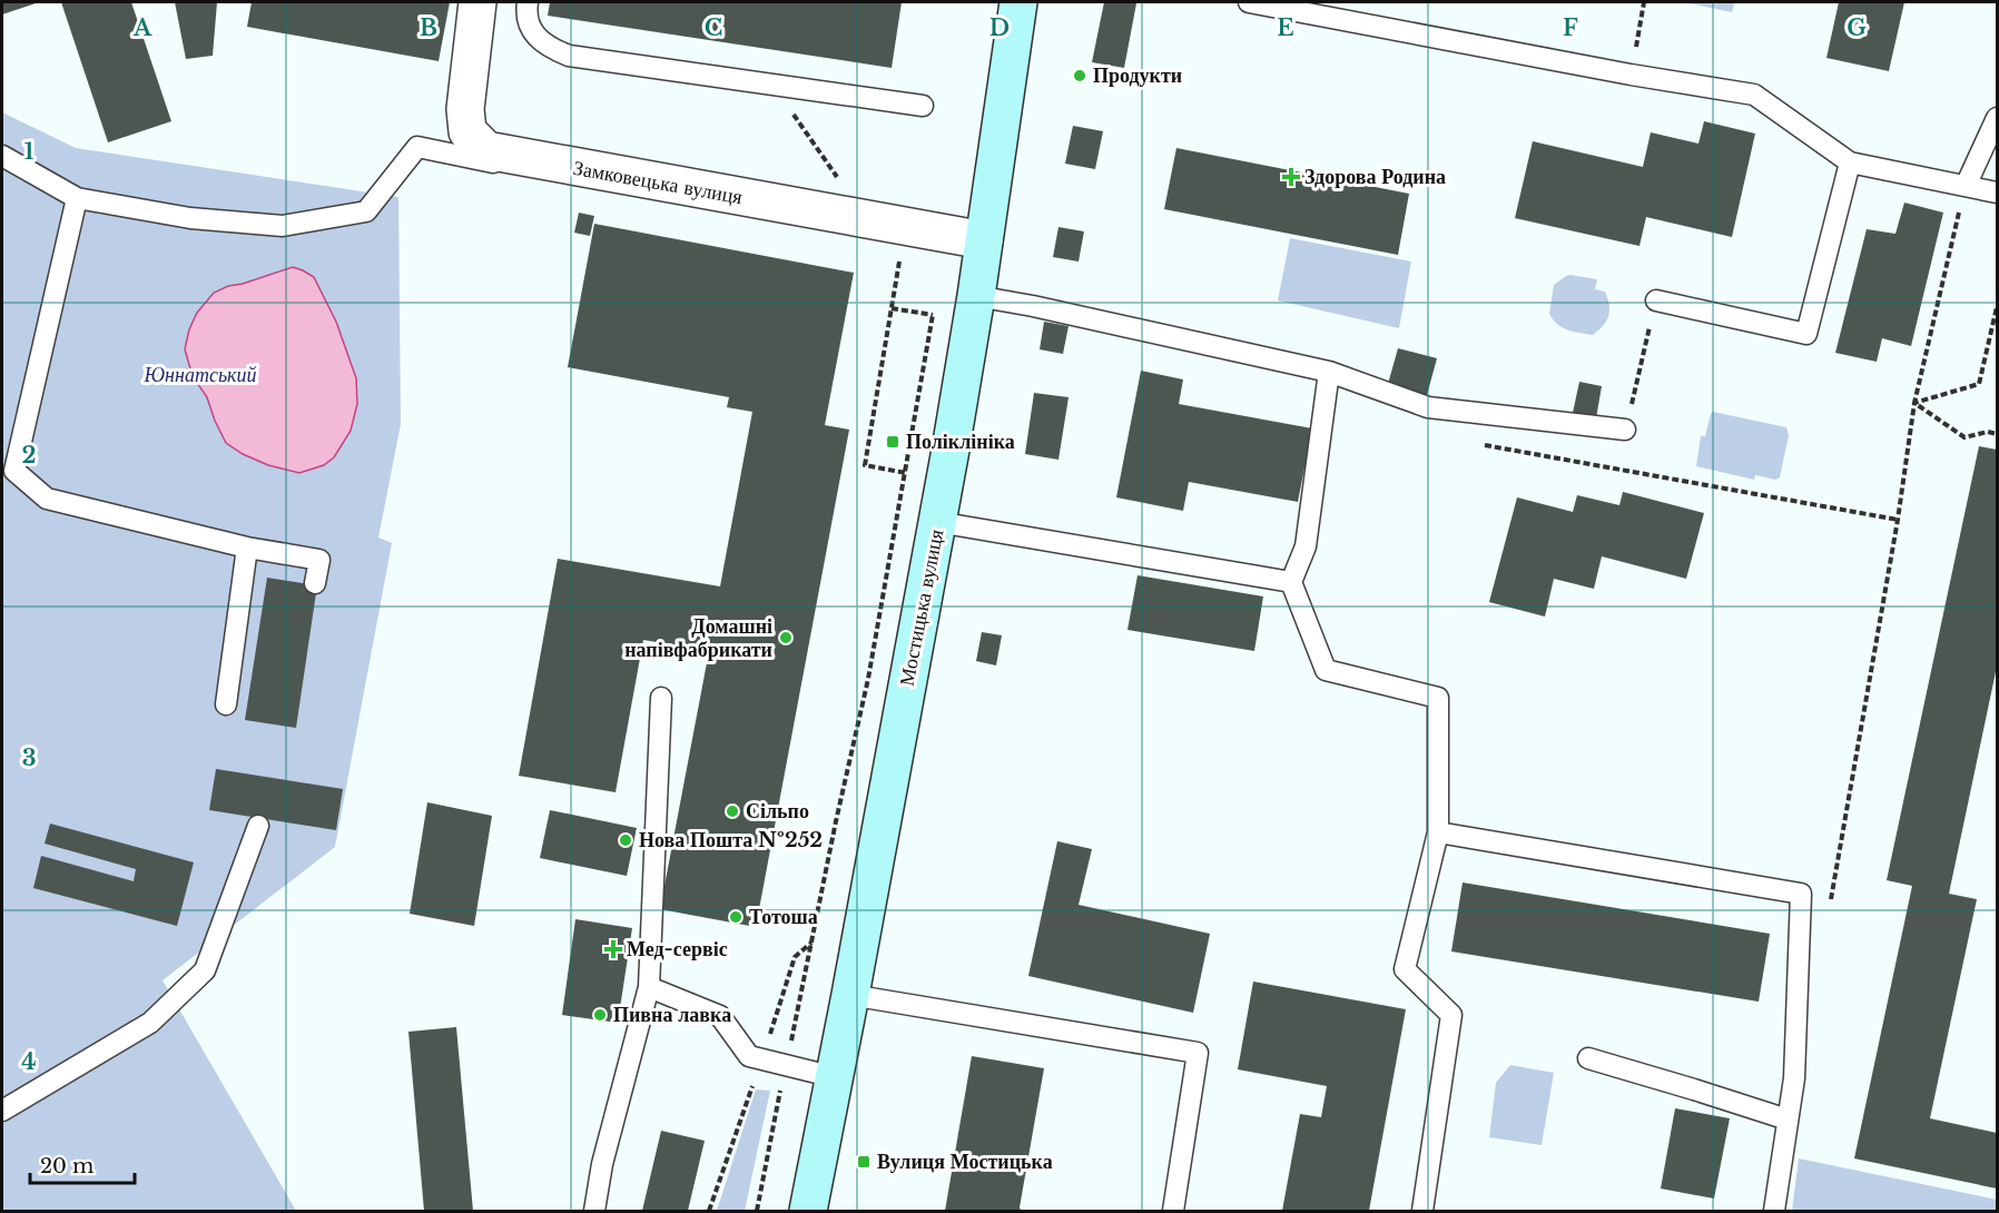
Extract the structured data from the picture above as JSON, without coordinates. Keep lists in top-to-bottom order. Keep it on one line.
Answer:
{"streets":{"street":["Замковецька вулиця","Мостицька вулиця"]},"crossings":[["Замковецька вулиця","Мостицька вулиця"]],"parks":["Юннатський"],"places":{"other":["Продукти","Домашні напівфабрикати","Сільпо","Нова Пошта №252","Тотоша","Пивна лавка"],"health":["Здорова Родина","Мед-сервіс"],"transit":["Поліклініка","Вулиця Мостицька"]},"scale_bar":"20 m","grid":{"columns":["A","B","C","D","E","F","G"],"rows":["1","2","3","4"]}}
